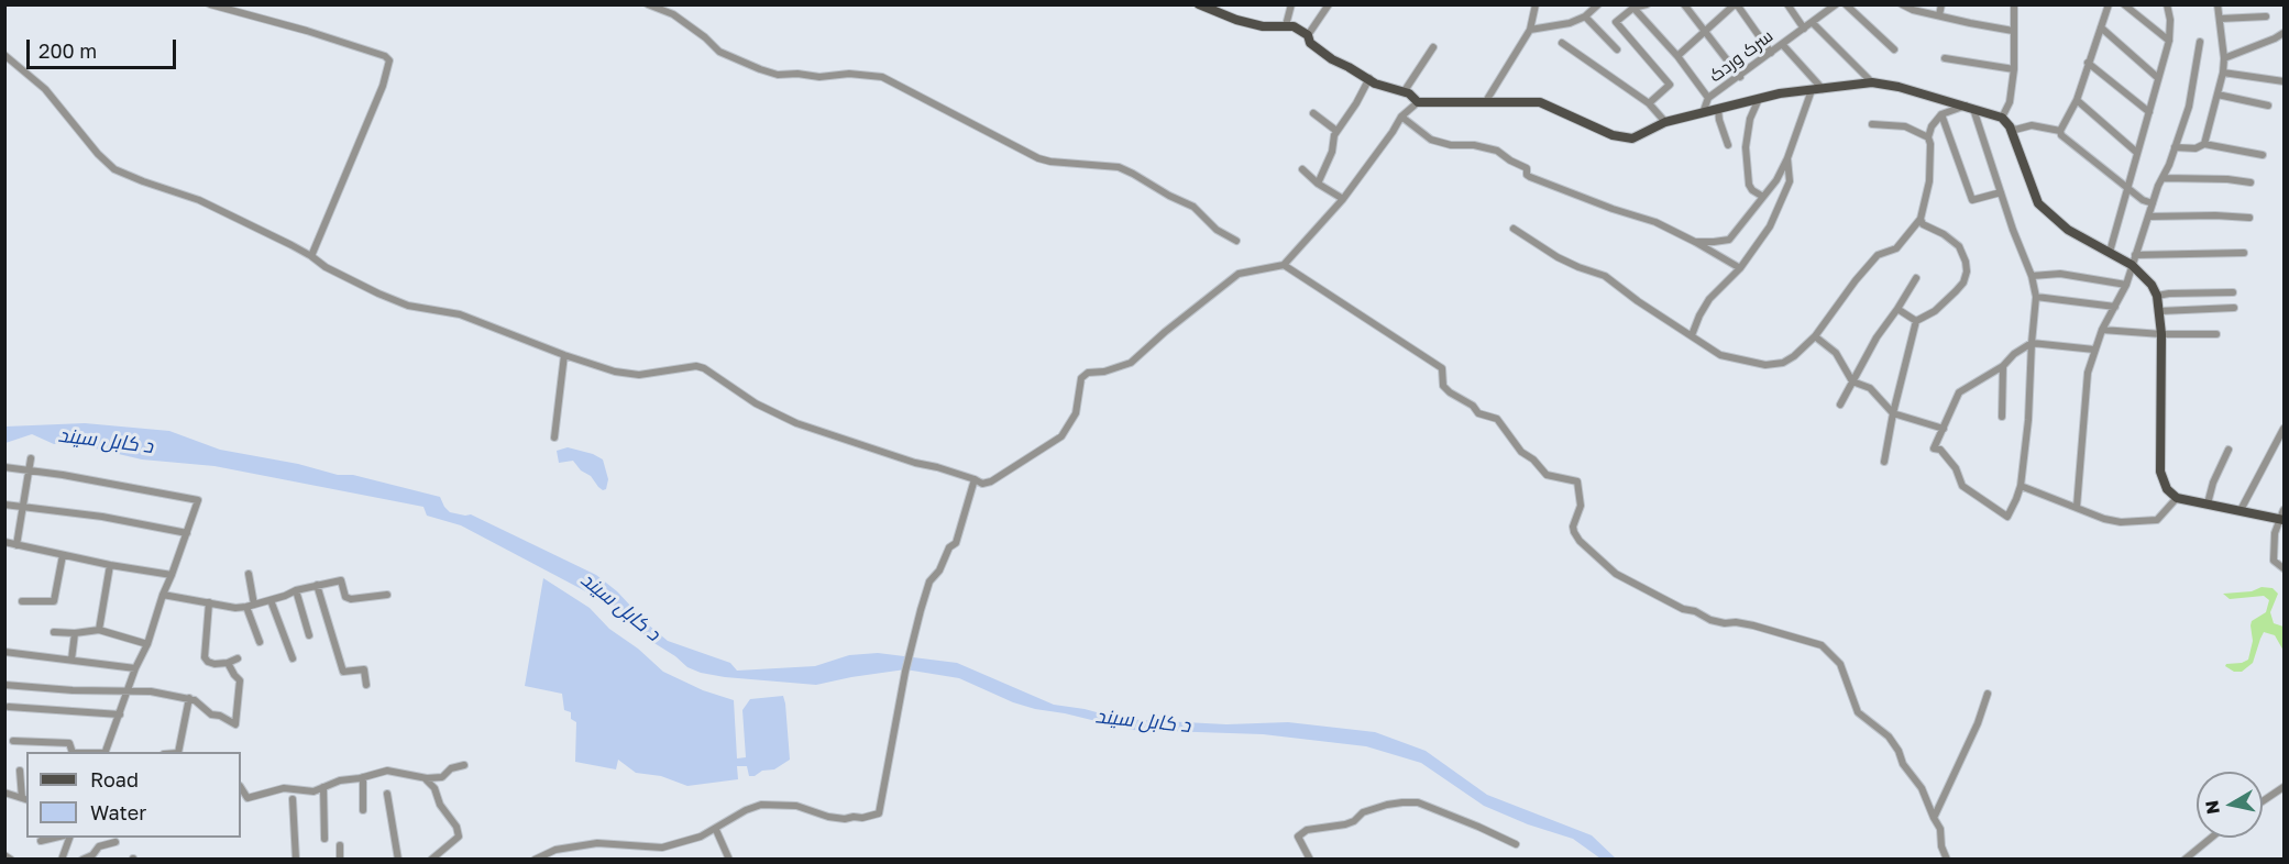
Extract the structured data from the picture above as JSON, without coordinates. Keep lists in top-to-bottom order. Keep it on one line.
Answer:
{"streets":{"street":["سرک وردک"]},"water":["د کابل سيند"],"legend":["Road","Water"],"scale_bar":"200 m","north":"left"}
